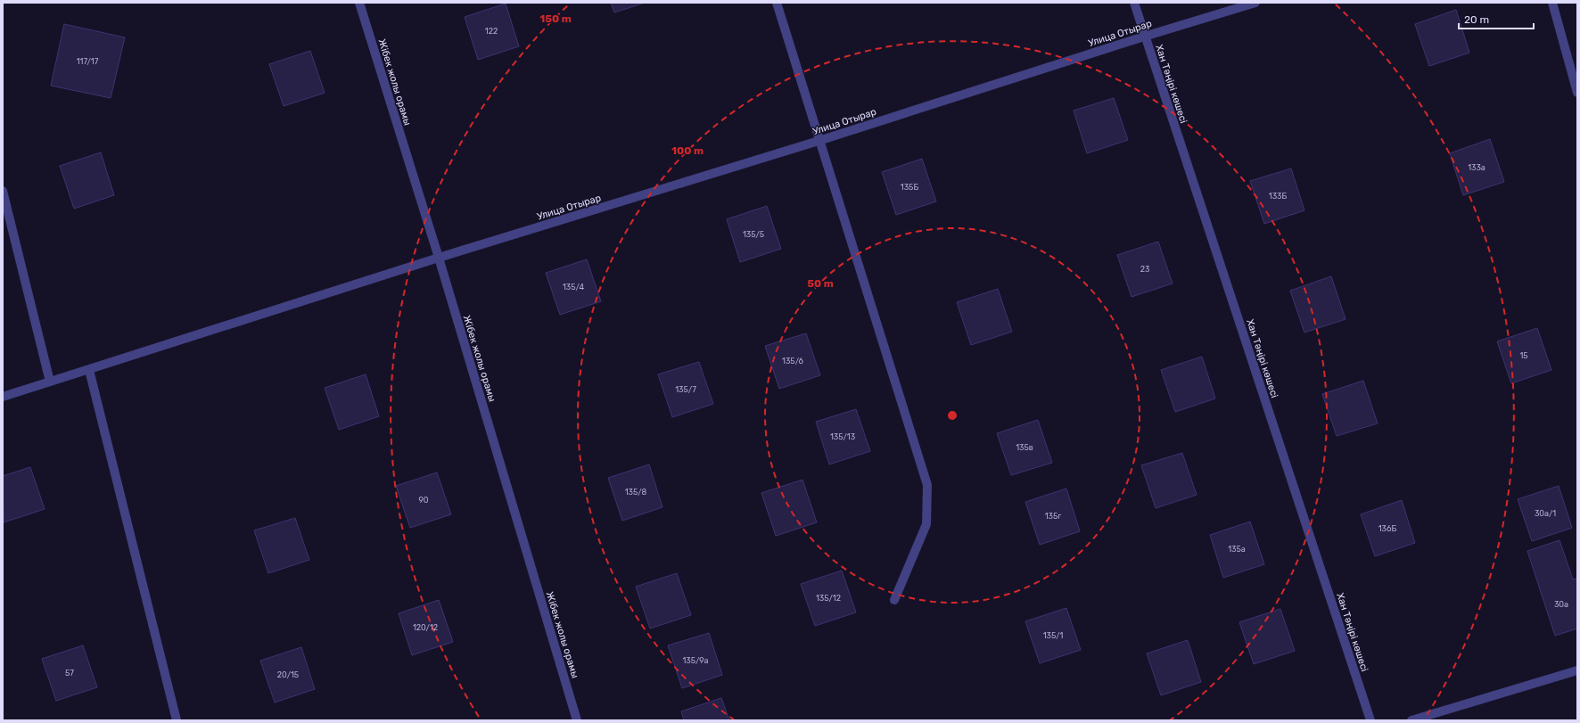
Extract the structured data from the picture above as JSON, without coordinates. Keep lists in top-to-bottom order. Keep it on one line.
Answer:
{"streets":{"street":["Улица Отырар","Жібек жолы орамы","Хан Тәңірі көшесі"]},"crossings":[["Улица Отырар","Жібек жолы орамы"],["Улица Отырар","Хан Тәңірі көшесі"]],"house_numbers":["122","117/17","133а","135Б","133Б","135/5","23","135/4","15","135/6","135/7","135/13","135в","135/8","90","30а/1","135г","136Б","135а","135/12","30а","120/12","135/1","135/9а","57","20/15"],"scale_bar":"20 m","rings":["150 m","100 m","50 m"]}
